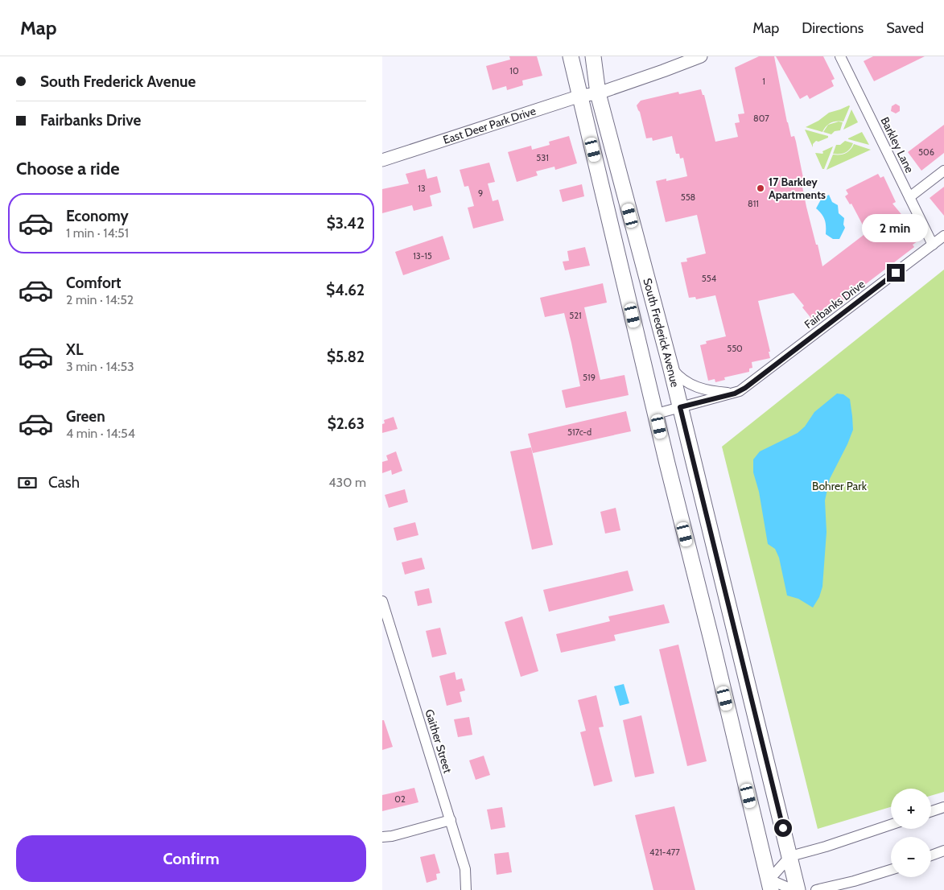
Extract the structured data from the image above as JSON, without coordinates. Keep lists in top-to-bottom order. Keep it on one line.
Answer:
{"streets":{"main road":["South Frederick Avenue"],"street":["East Deer Park Drive","Barkley Lane","Fairbanks Drive","Gaither Street"]},"crossings":[["East Deer Park Drive","South Frederick Avenue"],["Barkley Lane","Fairbanks Drive"],["Fairbanks Drive","South Frederick Avenue"]],"parks":["Bohrer Park"],"places":["17 Barkley Apartments"],"house_numbers":["10","1","807","506","531","13","9","558","811","13-15","554","521","550","519","517c-d","02","421-477"],"page":{"header":"Map","nav":["Map","Directions","Saved"],"banner":["South Frederick Avenue","Fairbanks Drive"],"heading":"Choose a ride","list":[{"name":"Economy","note":"1 min · 14:51","value":"$3.42"},{"name":"Comfort","note":"2 min · 14:52","value":"$4.62"},{"name":"XL","note":"3 min · 14:53","value":"$5.82"},{"name":"Green","note":"4 min · 14:54","value":"$2.63"}],"bubble":"2 min","pay":["Cash","430 m"],"map_buttons":["+","−"],"buttons":"Confirm"}}
